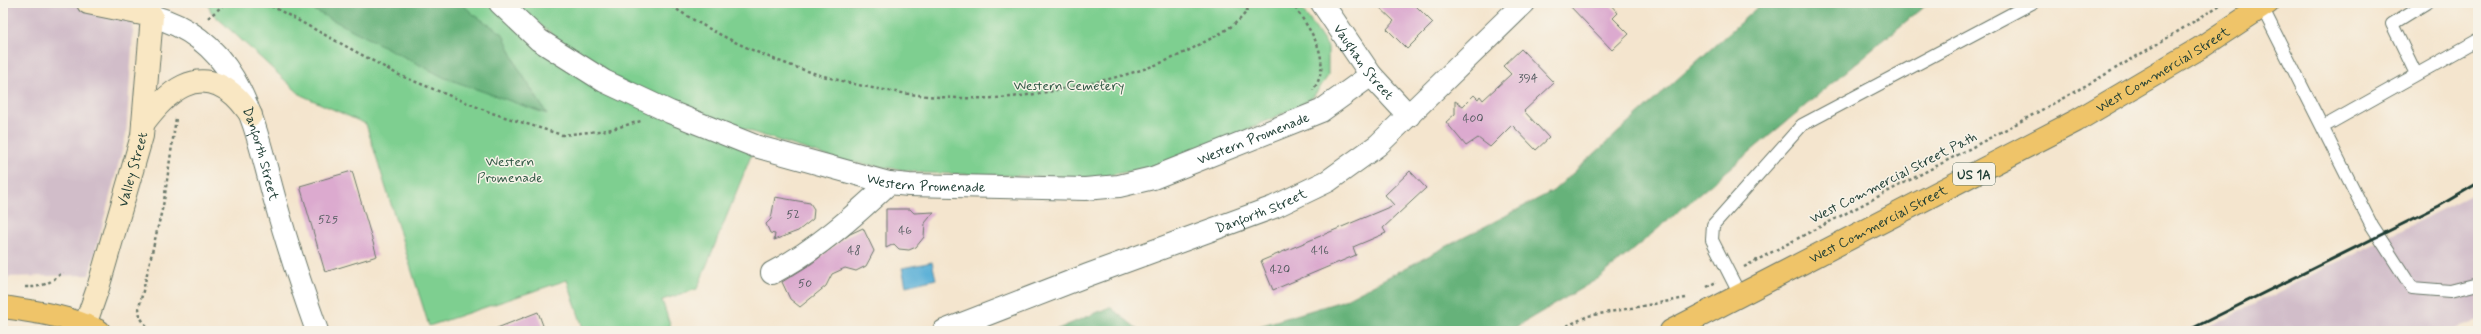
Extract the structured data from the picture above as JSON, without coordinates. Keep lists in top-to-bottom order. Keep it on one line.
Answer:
{"streets":{"main road":["West Commercial Street","Valley Street","US 1A"],"street":["Vaughan Street","Western Promenade","Danforth Street"],"path":["West Commercial Street Path"]},"crossings":[["Vaughan Street","Western Promenade"],["Vaughan Street","Danforth Street"],["Danforth Street","Valley Street"]],"parks":["Western Cemetery","Western Promenade"],"house_numbers":["394","400","52","525","46","48","416","420","50"]}
